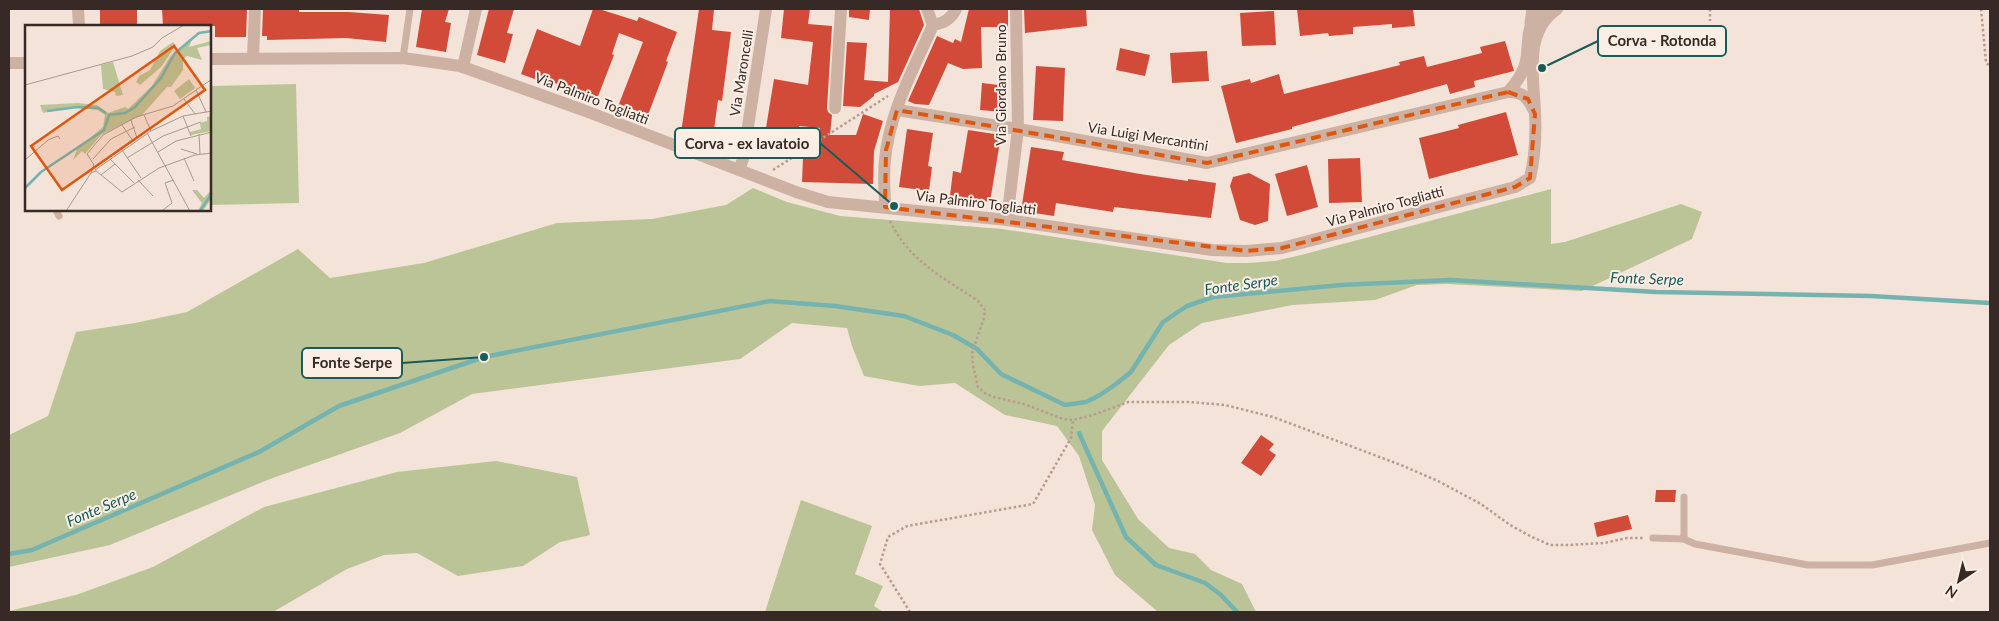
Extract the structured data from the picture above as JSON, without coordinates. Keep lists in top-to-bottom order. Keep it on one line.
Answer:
{"streets":{"street":["Via Maroncelli","Via Giordano Bruno","Via Palmiro Togliatti","Via Luigi Mercantini"]},"crossings":[["Via Maroncelli","Via Palmiro Togliatti"],["Via Giordano Bruno","Via Palmiro Togliatti"],["Via Giordano Bruno","Via Luigi Mercantini"]],"water":["Fonte Serpe"],"places":["Corva - Rotonda","Corva - ex lavatoio","Fonte Serpe"],"north":"bottom left"}
